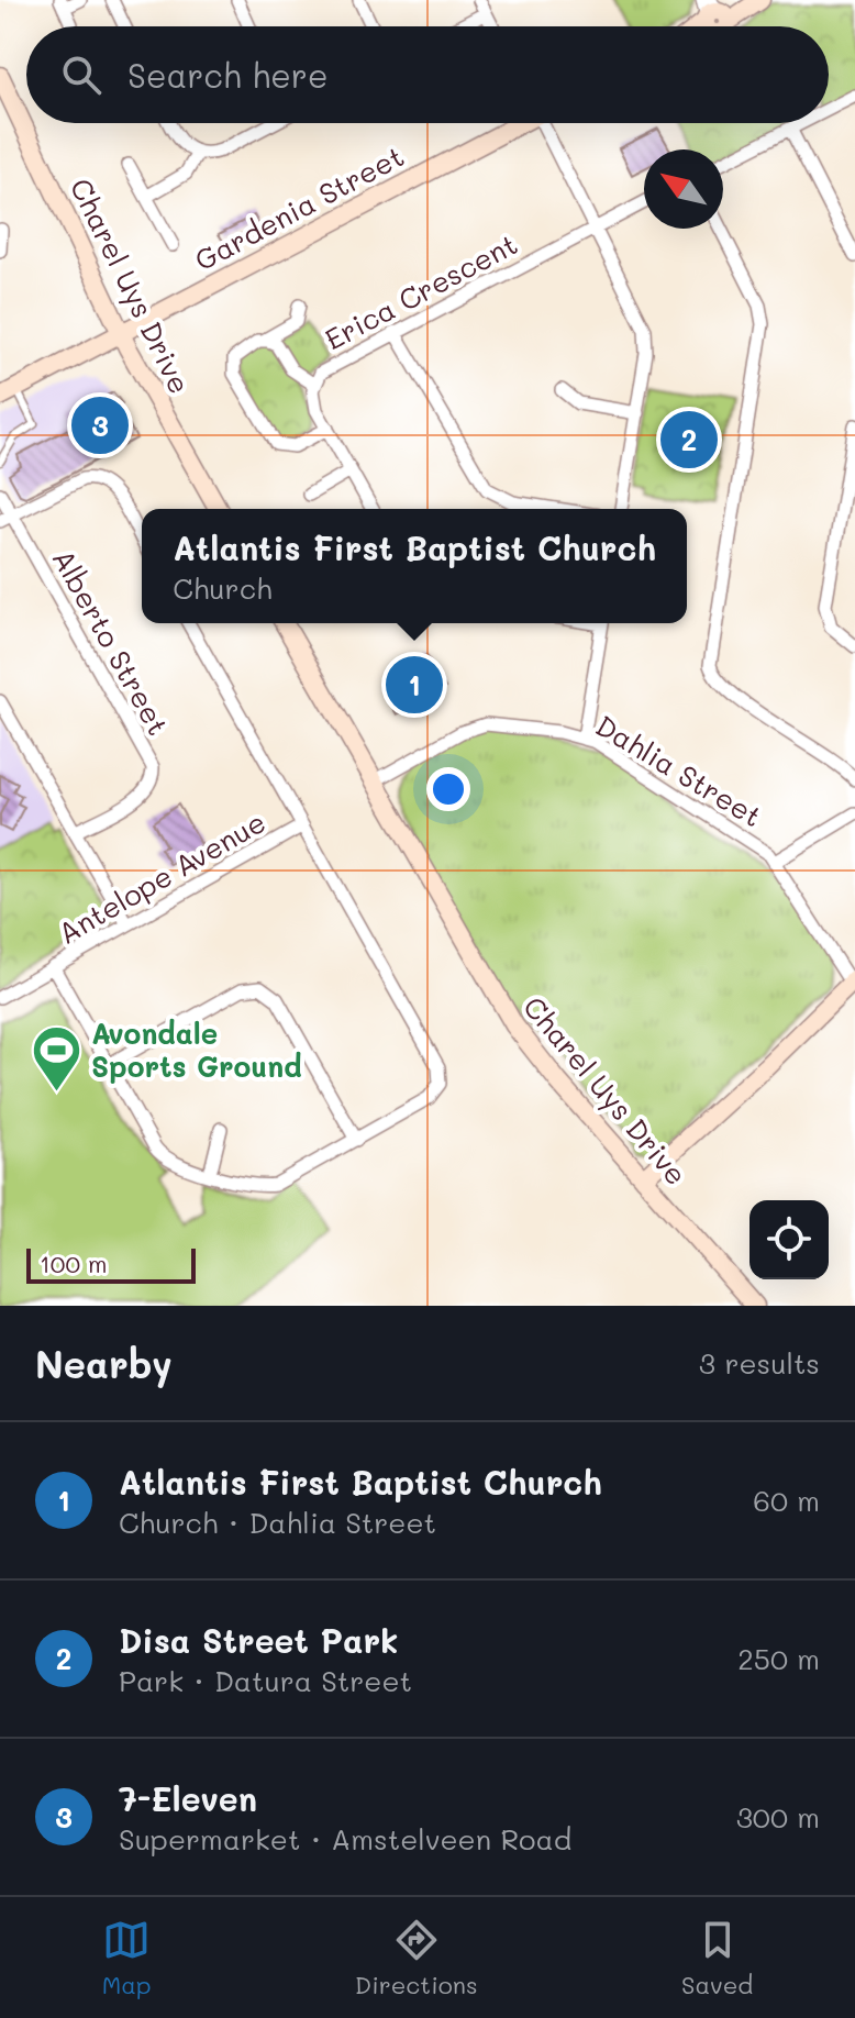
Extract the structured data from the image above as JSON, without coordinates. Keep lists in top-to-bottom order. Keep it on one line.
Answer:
{"streets":{"main road":["Gardenia Street","Charel Uys Drive"],"street":["Erica Crescent","Alberto Street","Dahlia Street","Antelope Avenue"]},"crossings":[["Gardenia Street","Charel Uys Drive"],["Charel Uys Drive","Dahlia Street"]],"places":{"sports":["Avondale Sports Ground"]},"scale_bar":"100 m","north":"top left","page":{"search":"Search here","pins":["3","2","1"],"popup":["Atlantis First Baptist Church","Church"],"scale":"100 m","heading":["Nearby","3 results"],"list":[{"mark":"1","name":"Atlantis First Baptist Church","note":"Church · Dahlia Street","value":"60 m"},{"mark":"2","name":"Disa Street Park","note":"Park · Datura Street","value":"250 m"},{"mark":"3","name":"7-Eleven","note":"Supermarket · Amstelveen Road","value":"300 m"}],"nav":["Map","Directions","Saved"]}}
